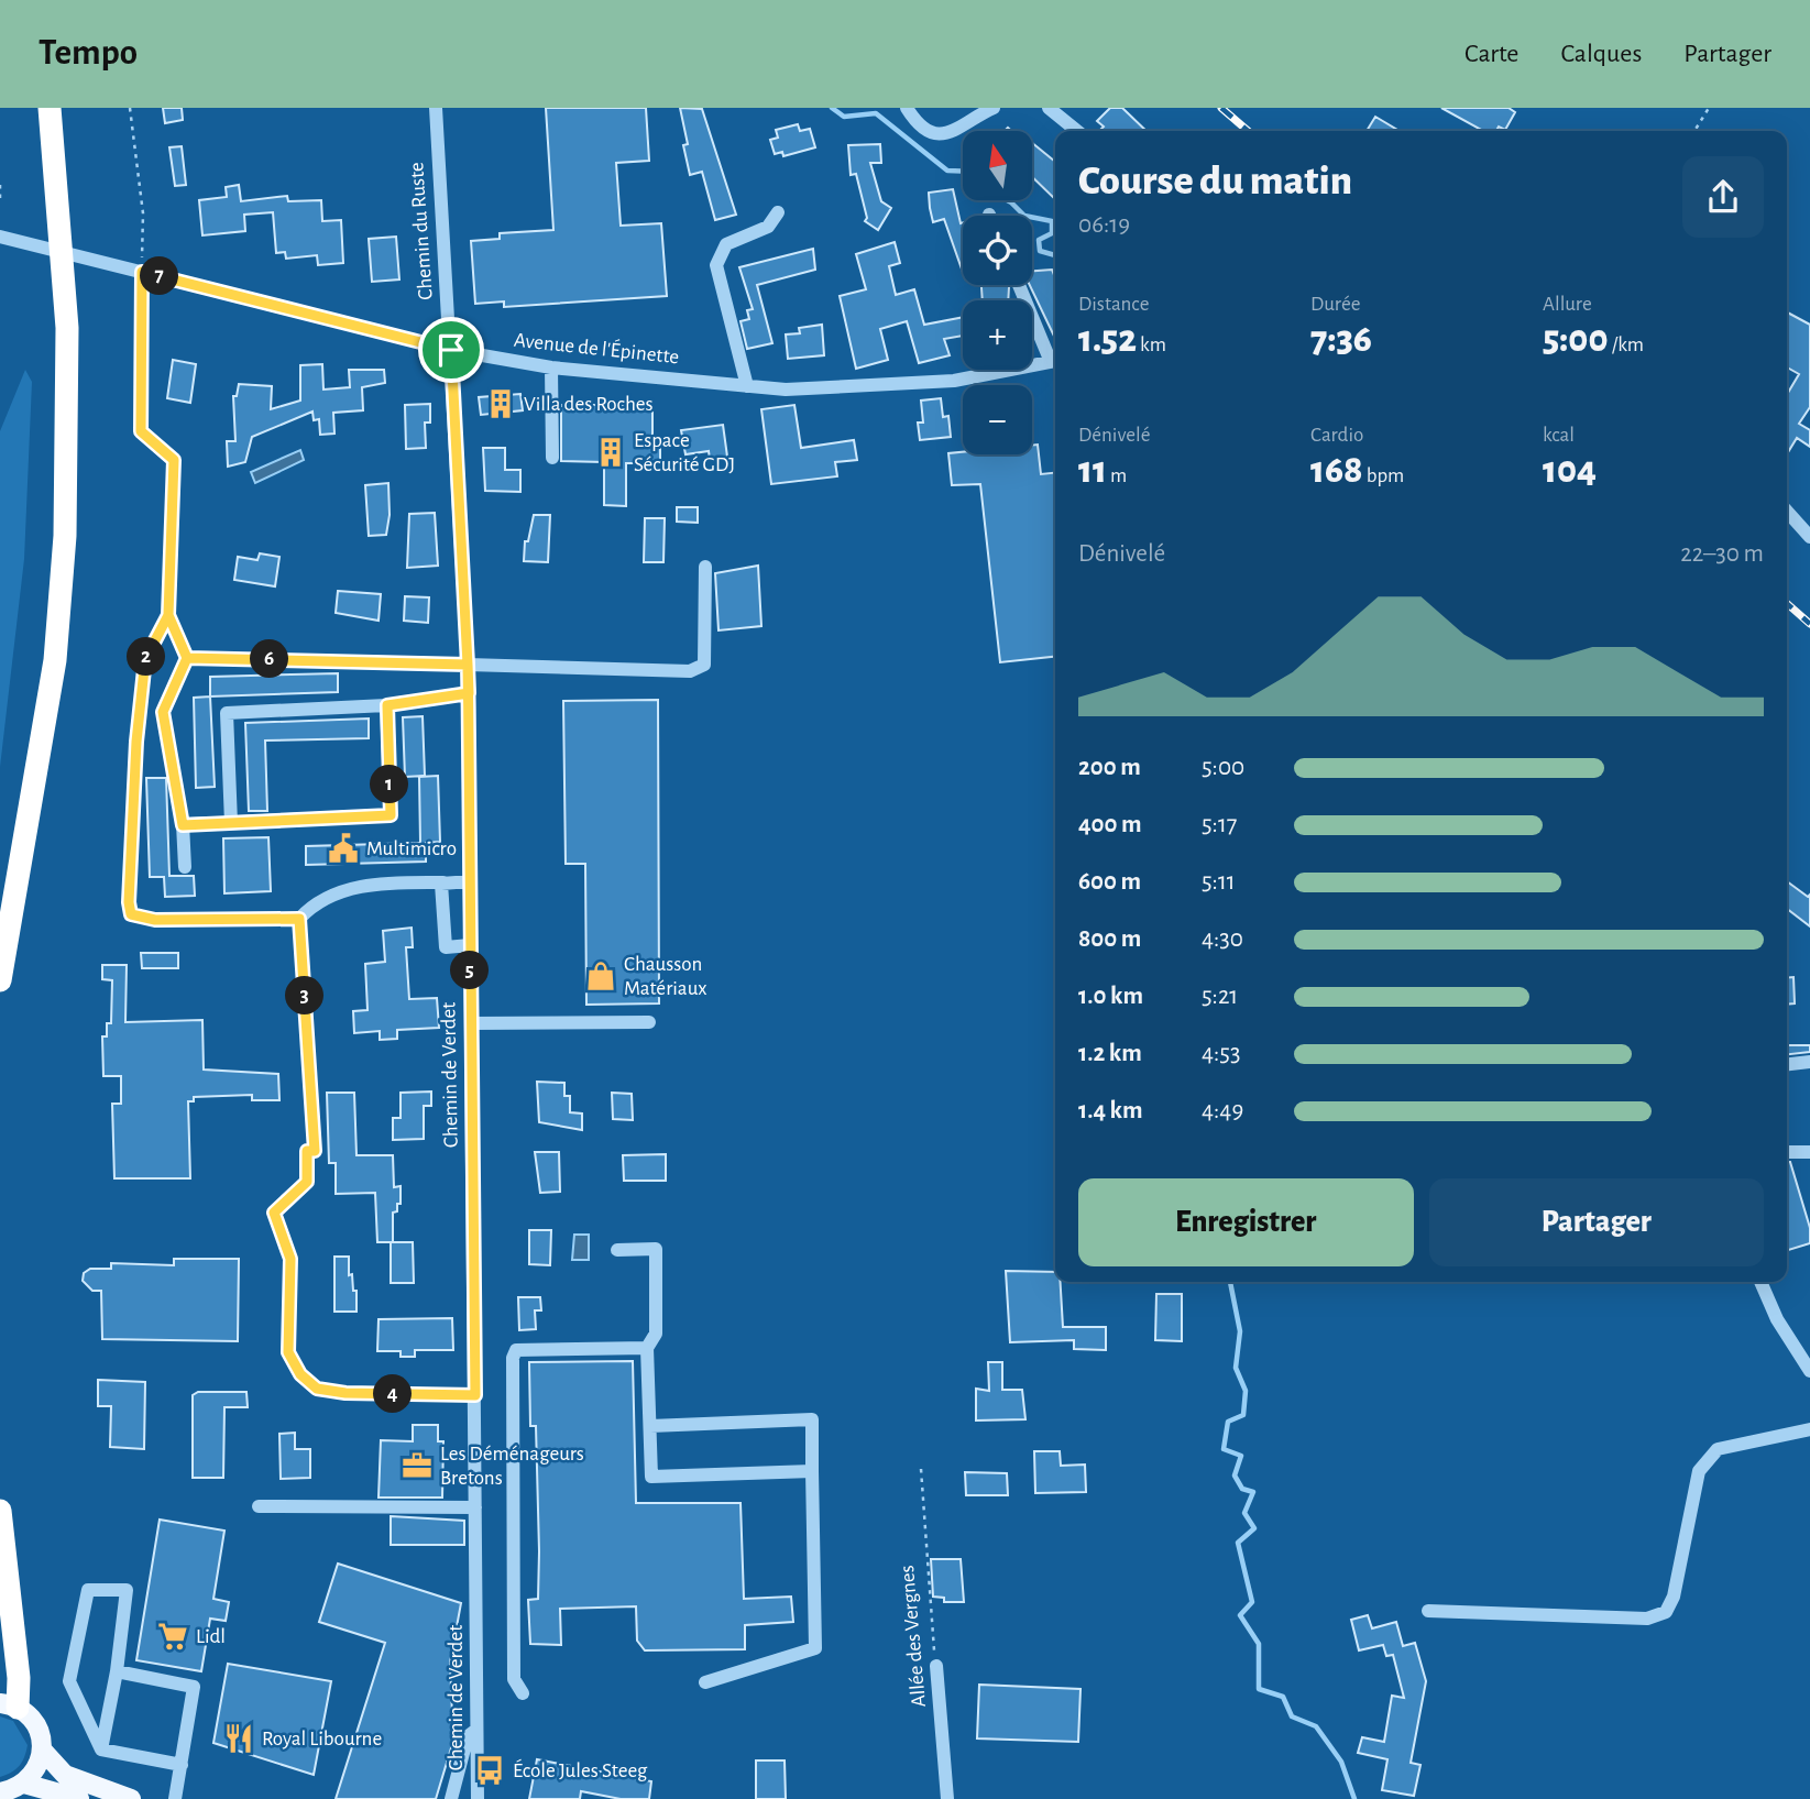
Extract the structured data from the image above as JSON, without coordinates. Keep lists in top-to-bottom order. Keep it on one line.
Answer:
{"streets":{"street":["Chemin du Ruste","Avenue de l'Épinette","Chemin de Verdet","Allée des Vergnes"]},"crossings":[["Chemin du Ruste","Avenue de l'Épinette"],["Chemin du Ruste","Chemin de Verdet"],["Avenue de l'Épinette","Chemin de Verdet"]],"places":{"building":["Villa des Roches","Espace Sécurité GDJ"],"public building":["Multimicro"],"shop":["Chausson Matériaux"],"office":["Les Déménageurs Bretons"],"supermarket":["Lidl"],"restaurant":["Royal Libourne"],"bus stop":["École Jules Steeg"]},"north":"top","page":{"header":"Tempo","nav":["Carte","Calques","Partager"],"map_buttons":["+","−"],"heading":["Course du matin","06:19"],"pins":["7","2","6","1","5","3","4"],"stats":[["Distance","1.52 km"],["Durée","7:36"],["Allure","5:00 /km"],["Dénivelé","11 m"],["Cardio","168 bpm"],["kcal","104"]],"chart":["Dénivelé","22–30 m"],"list":[{"name":"200 m","note":"5:00"},{"name":"400 m","note":"5:17"},{"name":"600 m","note":"5:11"},{"name":"800 m","note":"4:30"},{"name":"1.0 km","note":"5:21"},{"name":"1.2 km","note":"4:53"},{"name":"1.4 km","note":"4:49"}],"buttons":["Enregistrer","Partager"]}}
